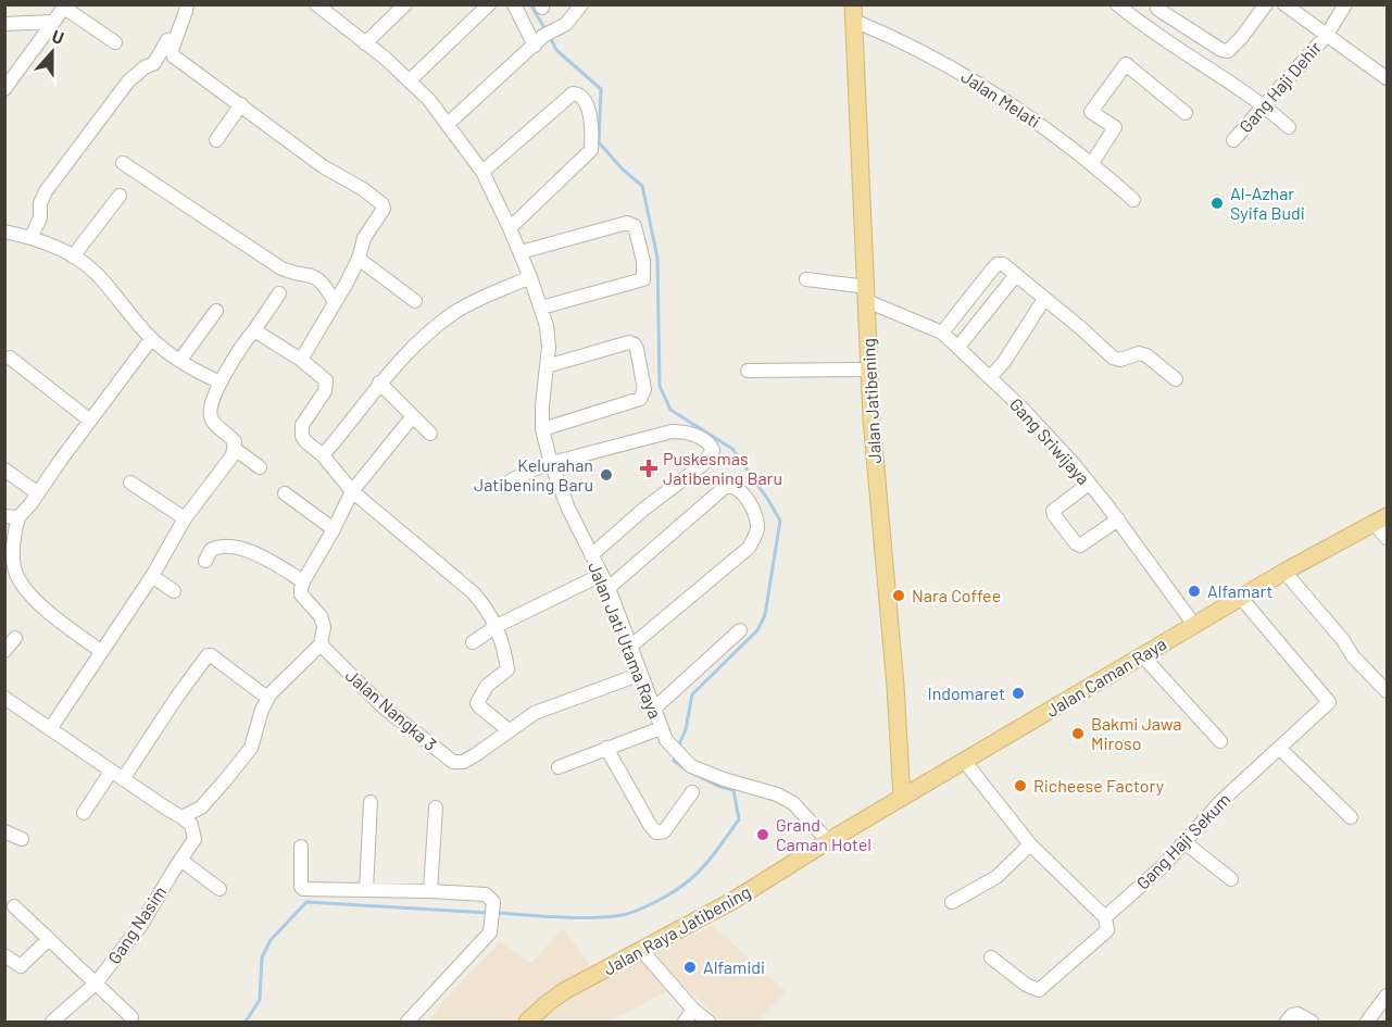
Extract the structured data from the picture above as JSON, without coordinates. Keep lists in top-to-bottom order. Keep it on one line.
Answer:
{"streets":{"main road":["Jalan Jatibening","Jalan Caman Raya","Jalan Raya Jatibening"],"street":["Gang Haji Dehir","Jalan Melati","Gang Sriwijaya","Jalan Jati Utama Raya","Jalan Nangka 3","Gang Haji Sekum","Gang Nasim"]},"crossings":[["Jalan Melati","Jalan Jatibening"],["Jalan Jatibening","Gang Sriwijaya"],["Jalan Jatibening","Jalan Caman Raya"],["Gang Sriwijaya","Jalan Caman Raya"],["Jalan Jati Utama Raya","Jalan Caman Raya"],["Jalan Jati Utama Raya","Jalan Nangka 3"],["Jalan Jati Utama Raya","Jalan Raya Jatibening"],["Jalan Caman Raya","Gang Haji Sekum"],["Jalan Caman Raya","Jalan Raya Jatibening"]],"places":{"other":["Al-Azhar Syifa Budi","Kelurahan Jatibening Baru","Alfamart","Nara Coffee","Indomaret","Bakmi Jawa Miroso","Richeese Factory","Grand Caman Hotel","Alfamidi"],"health":["Puskesmas Jatibening Baru"]},"north":"top"}
